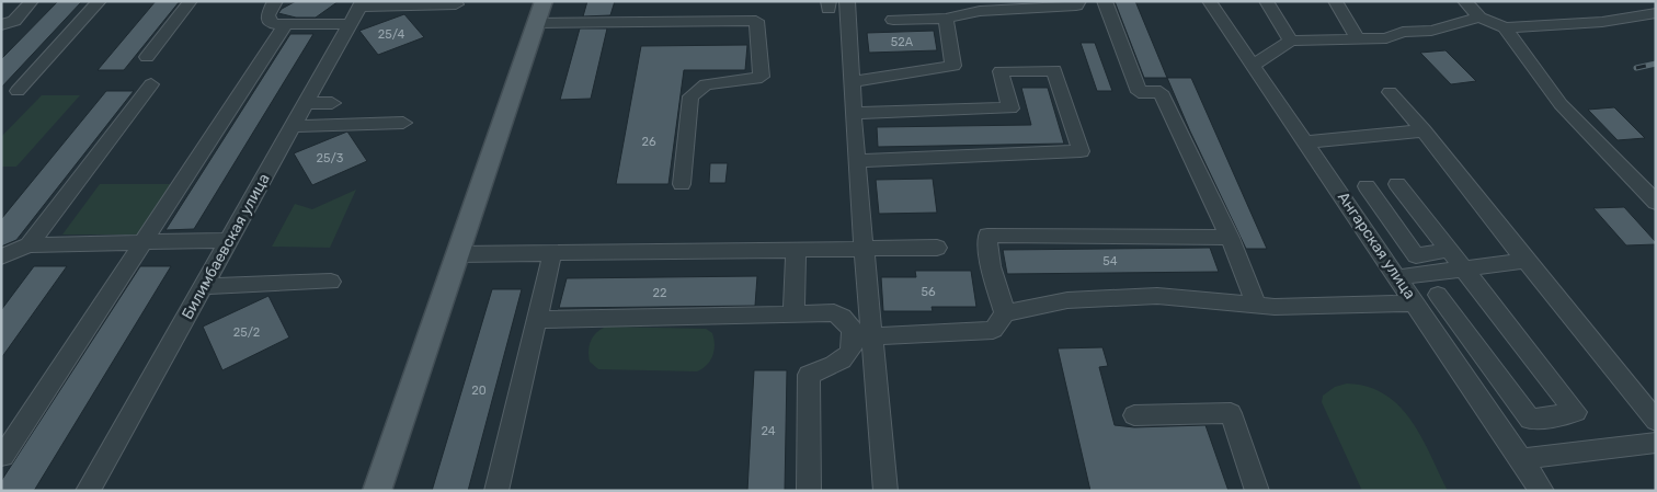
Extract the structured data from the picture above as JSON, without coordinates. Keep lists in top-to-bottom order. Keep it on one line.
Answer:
{"streets":{"street":["Ангарская улица","Билимбаевская улица"]},"house_numbers":["25/4","52А","26","25/3","54","56","22","25/2","20","24"]}
